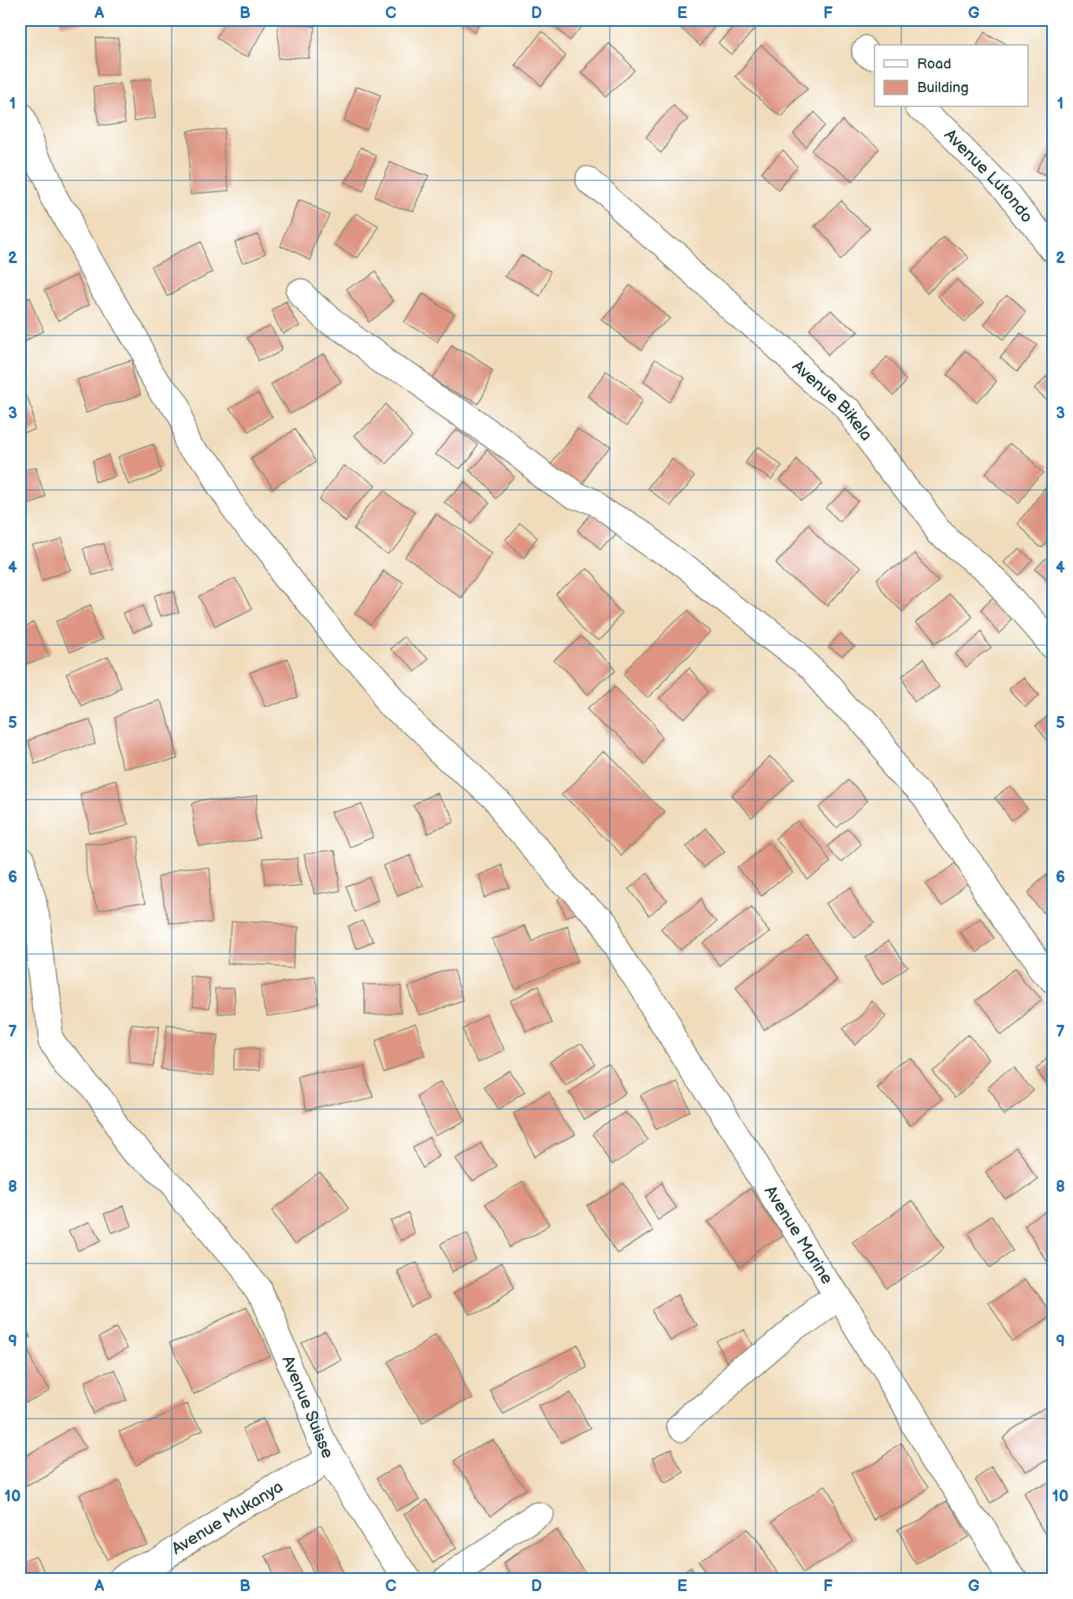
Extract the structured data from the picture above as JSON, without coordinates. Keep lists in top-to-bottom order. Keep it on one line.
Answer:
{"streets":{"street":["Avenue Lutondo","Avenue Bikela","Avenue Marine","Avenue Suisse","Avenue Mukanya"]},"crossings":[["Avenue Suisse","Avenue Mukanya"]],"legend":["Road","Building"],"grid":{"columns":["A","B","C","D","E","F","G"],"rows":["1","2","3","4","5","6","7","8","9","10"]}}
